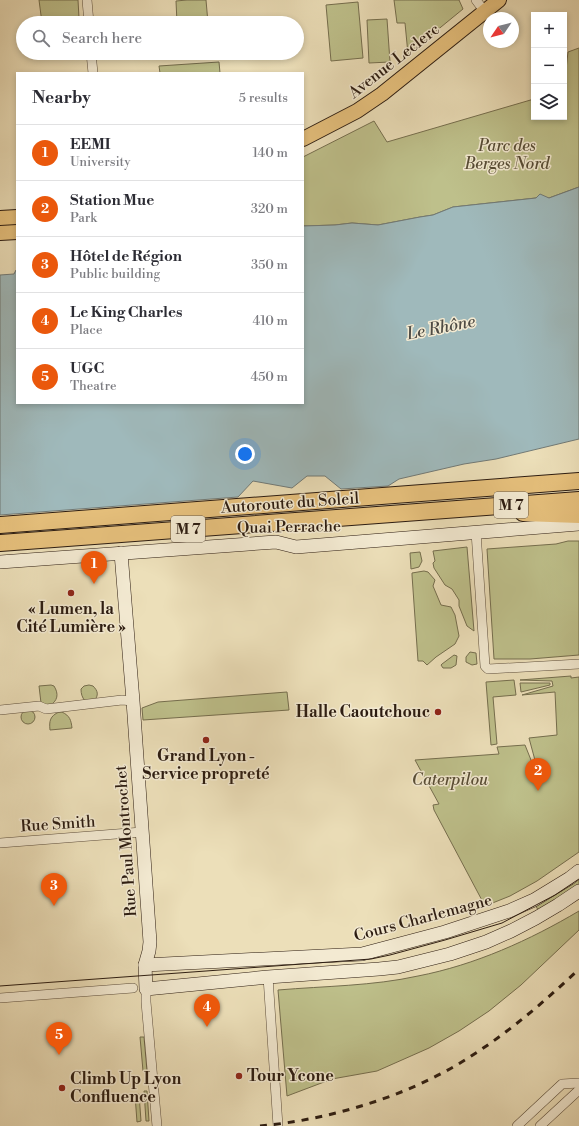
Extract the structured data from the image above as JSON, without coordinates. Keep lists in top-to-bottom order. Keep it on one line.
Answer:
{"streets":{"highway":["Autoroute du Soleil","M 7"],"main road":["Avenue Leclerc"],"street":["Quai Perrache","Rue Smith","Rue Paul Montrochet","Cours Charlemagne"]},"crossings":[["Quai Perrache","Rue Paul Montrochet"],["Rue Smith","Rue Paul Montrochet"],["Rue Paul Montrochet","Cours Charlemagne"]],"water":["Le Rhône"],"parks":["Parc des Berges Nord","Caterpilou"],"places":["« Lumen, la Cité Lumière »","Halle Caoutchouc","Grand Lyon - Service propreté","Tour Ycone","Climb Up Lyon Confluence"],"north":"bottom left","page":{"map_buttons":["+","−"],"search":"Search here","heading":["Nearby","5 results"],"list":[{"mark":"1","name":"EEMI","note":"University","value":"140 m"},{"mark":"2","name":"Station Mue","note":"Park","value":"320 m"},{"mark":"3","name":"Hôtel de Région","note":"Public building","value":"350 m"},{"mark":"4","name":"Le King Charles","note":"Place","value":"410 m"},{"mark":"5","name":"UGC","note":"Theatre","value":"450 m"}],"pins":["1","2","3","4","5"]}}
